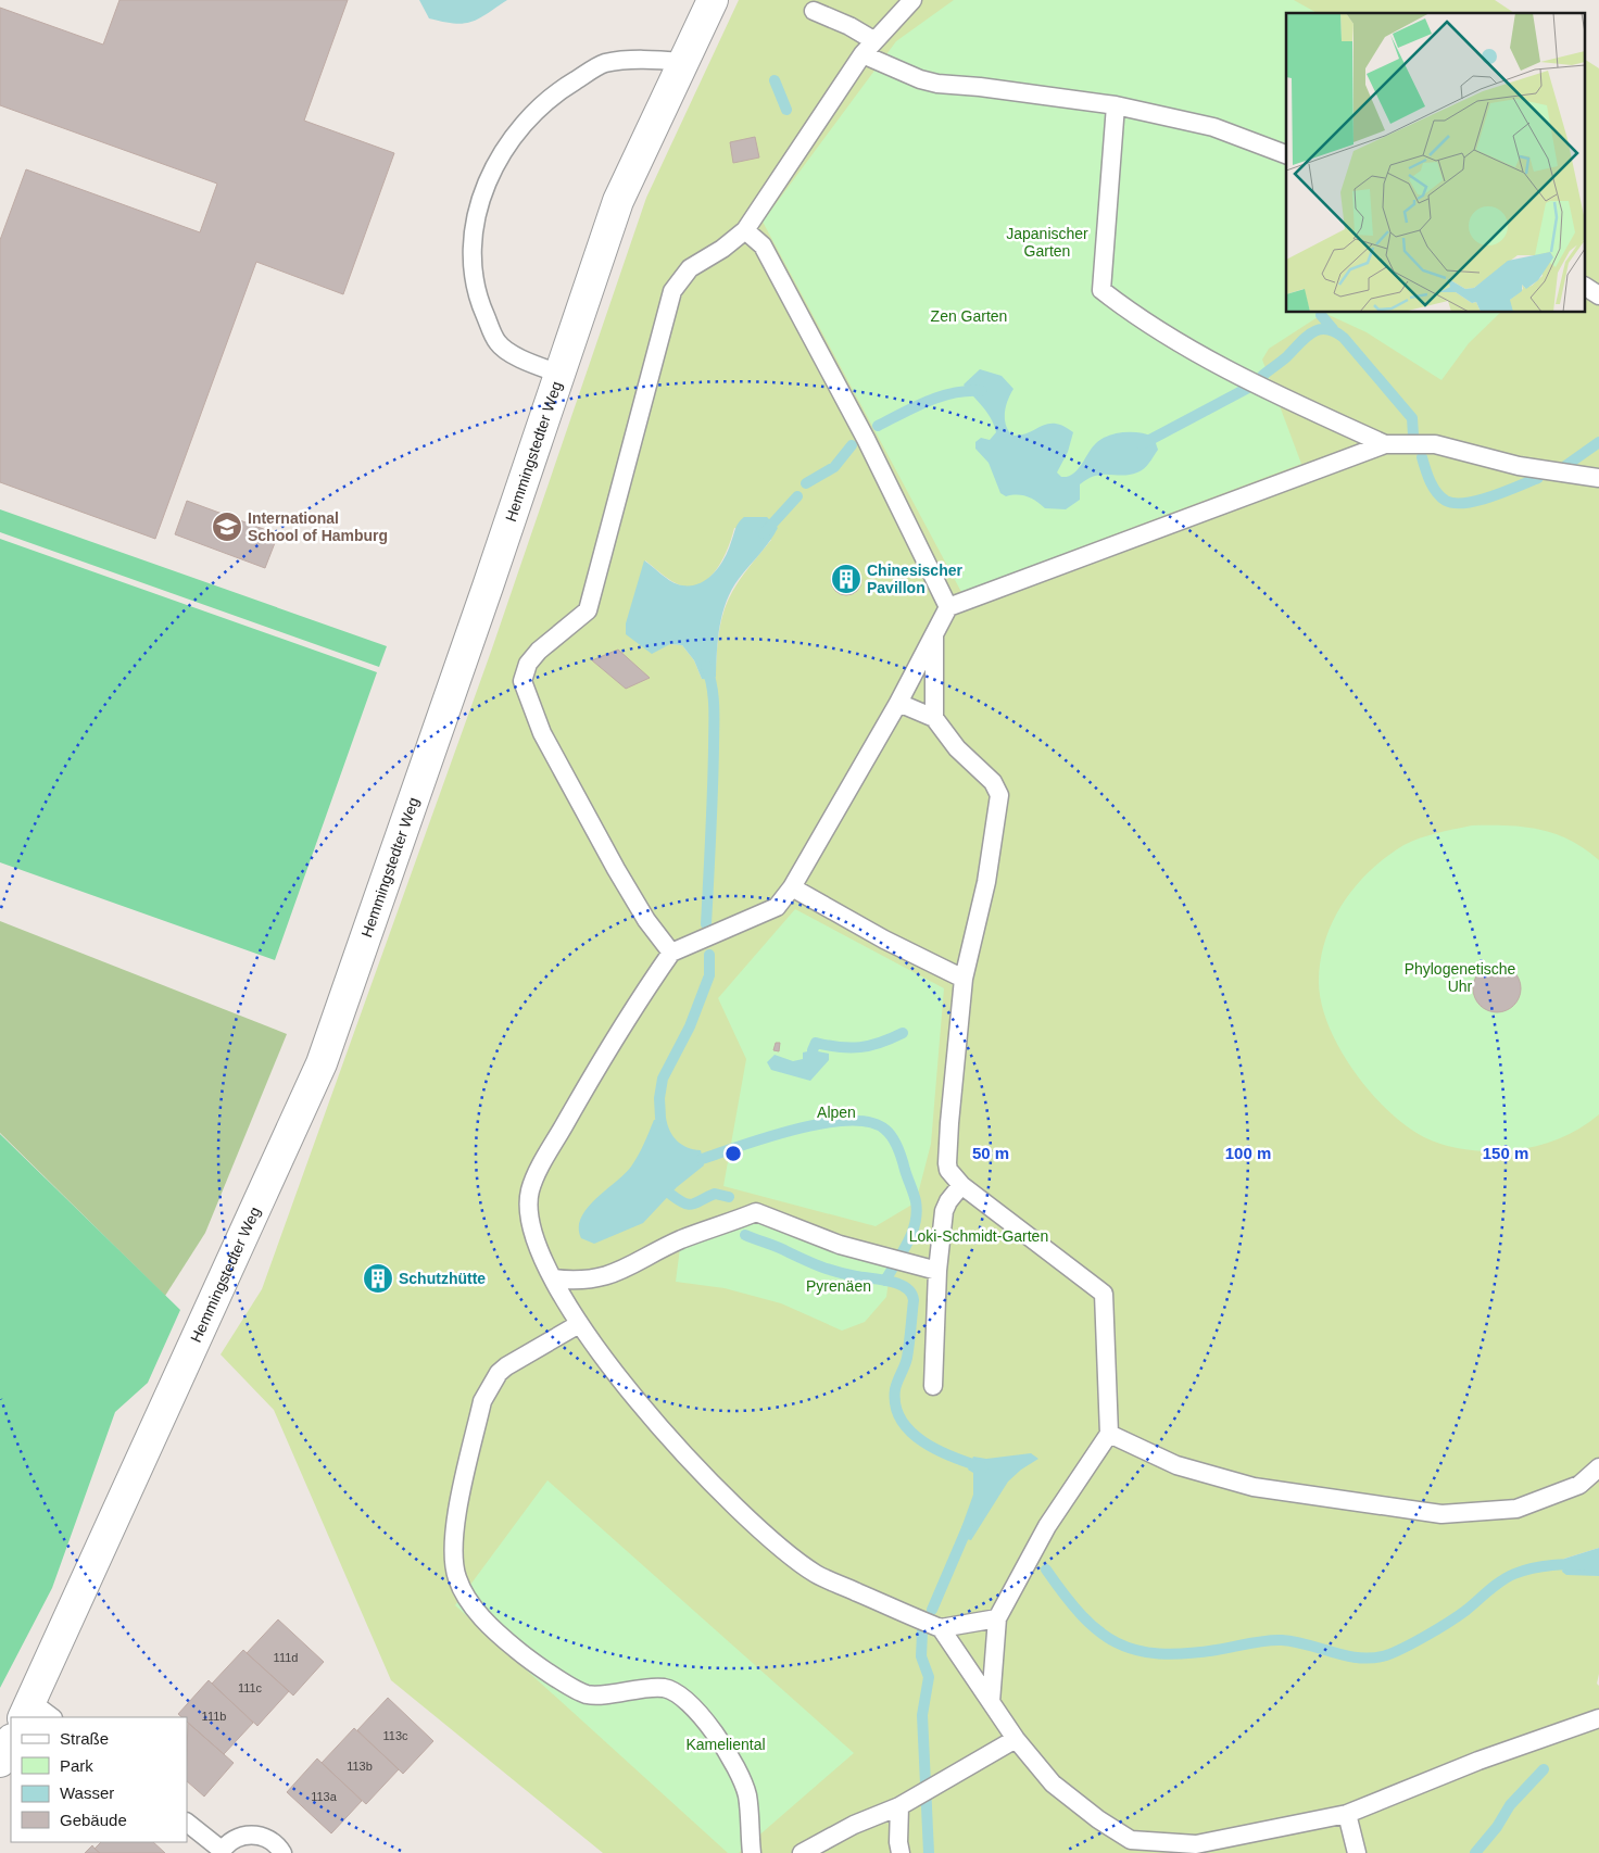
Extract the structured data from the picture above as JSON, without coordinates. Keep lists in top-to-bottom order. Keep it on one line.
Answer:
{"streets":{"street":["Hemmingstedter Weg"]},"parks":["Japanischer Garten","Zen Garten","Phylogenetische Uhr","Alpen","Loki-Schmidt-Garten","Pyrenäen","Kameliental"],"places":{"school or university":["International School of Hamburg"],"building":["Chinesischer Pavillon","Schutzhütte"]},"house_numbers":["111d","111c","111b","113c","113b","113a"],"legend":["Straße","Park","Wasser","Gebäude"],"rings":["50 m","100 m","150 m"]}
